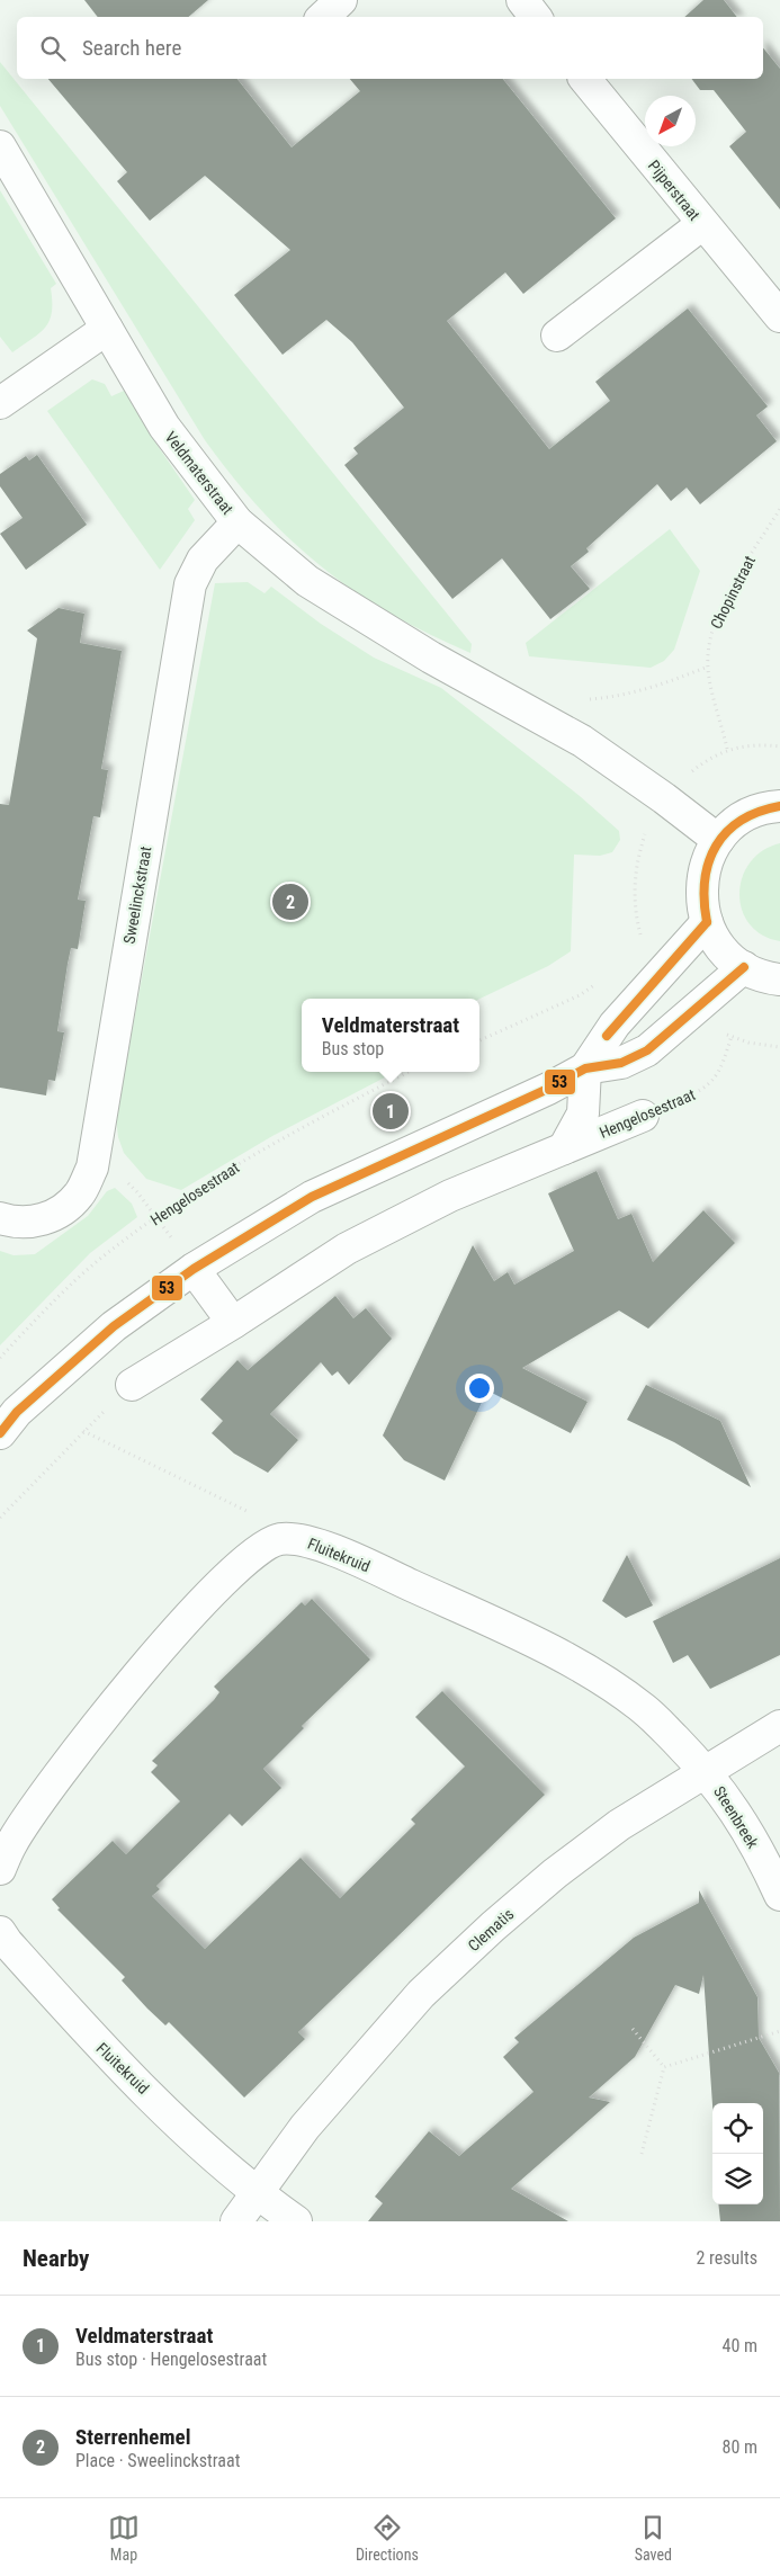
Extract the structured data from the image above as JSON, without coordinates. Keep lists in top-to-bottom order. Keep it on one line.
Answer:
{"streets":{"street":["Pijperstraat","Veldmaterstraat","Sweelinckstraat","Hengelosestraat","Fluitekruid","Steenbreek","Clematis"],"path":["Chopinstraat"]},"crossings":[["Veldmaterstraat","Sweelinckstraat"],["Fluitekruid","Steenbreek"],["Fluitekruid","Clematis"],["Steenbreek","Clematis"]],"lines":["transit line 53"],"north":"bottom left","page":{"search":"Search here","pins":["2","1"],"popup":["Veldmaterstraat","Bus stop"],"heading":["Nearby","2 results"],"list":[{"mark":"1","name":"Veldmaterstraat","note":"Bus stop · Hengelosestraat","value":"40 m"},{"mark":"2","name":"Sterrenhemel","note":"Place · Sweelinckstraat","value":"80 m"}],"nav":["Map","Directions","Saved"]}}
